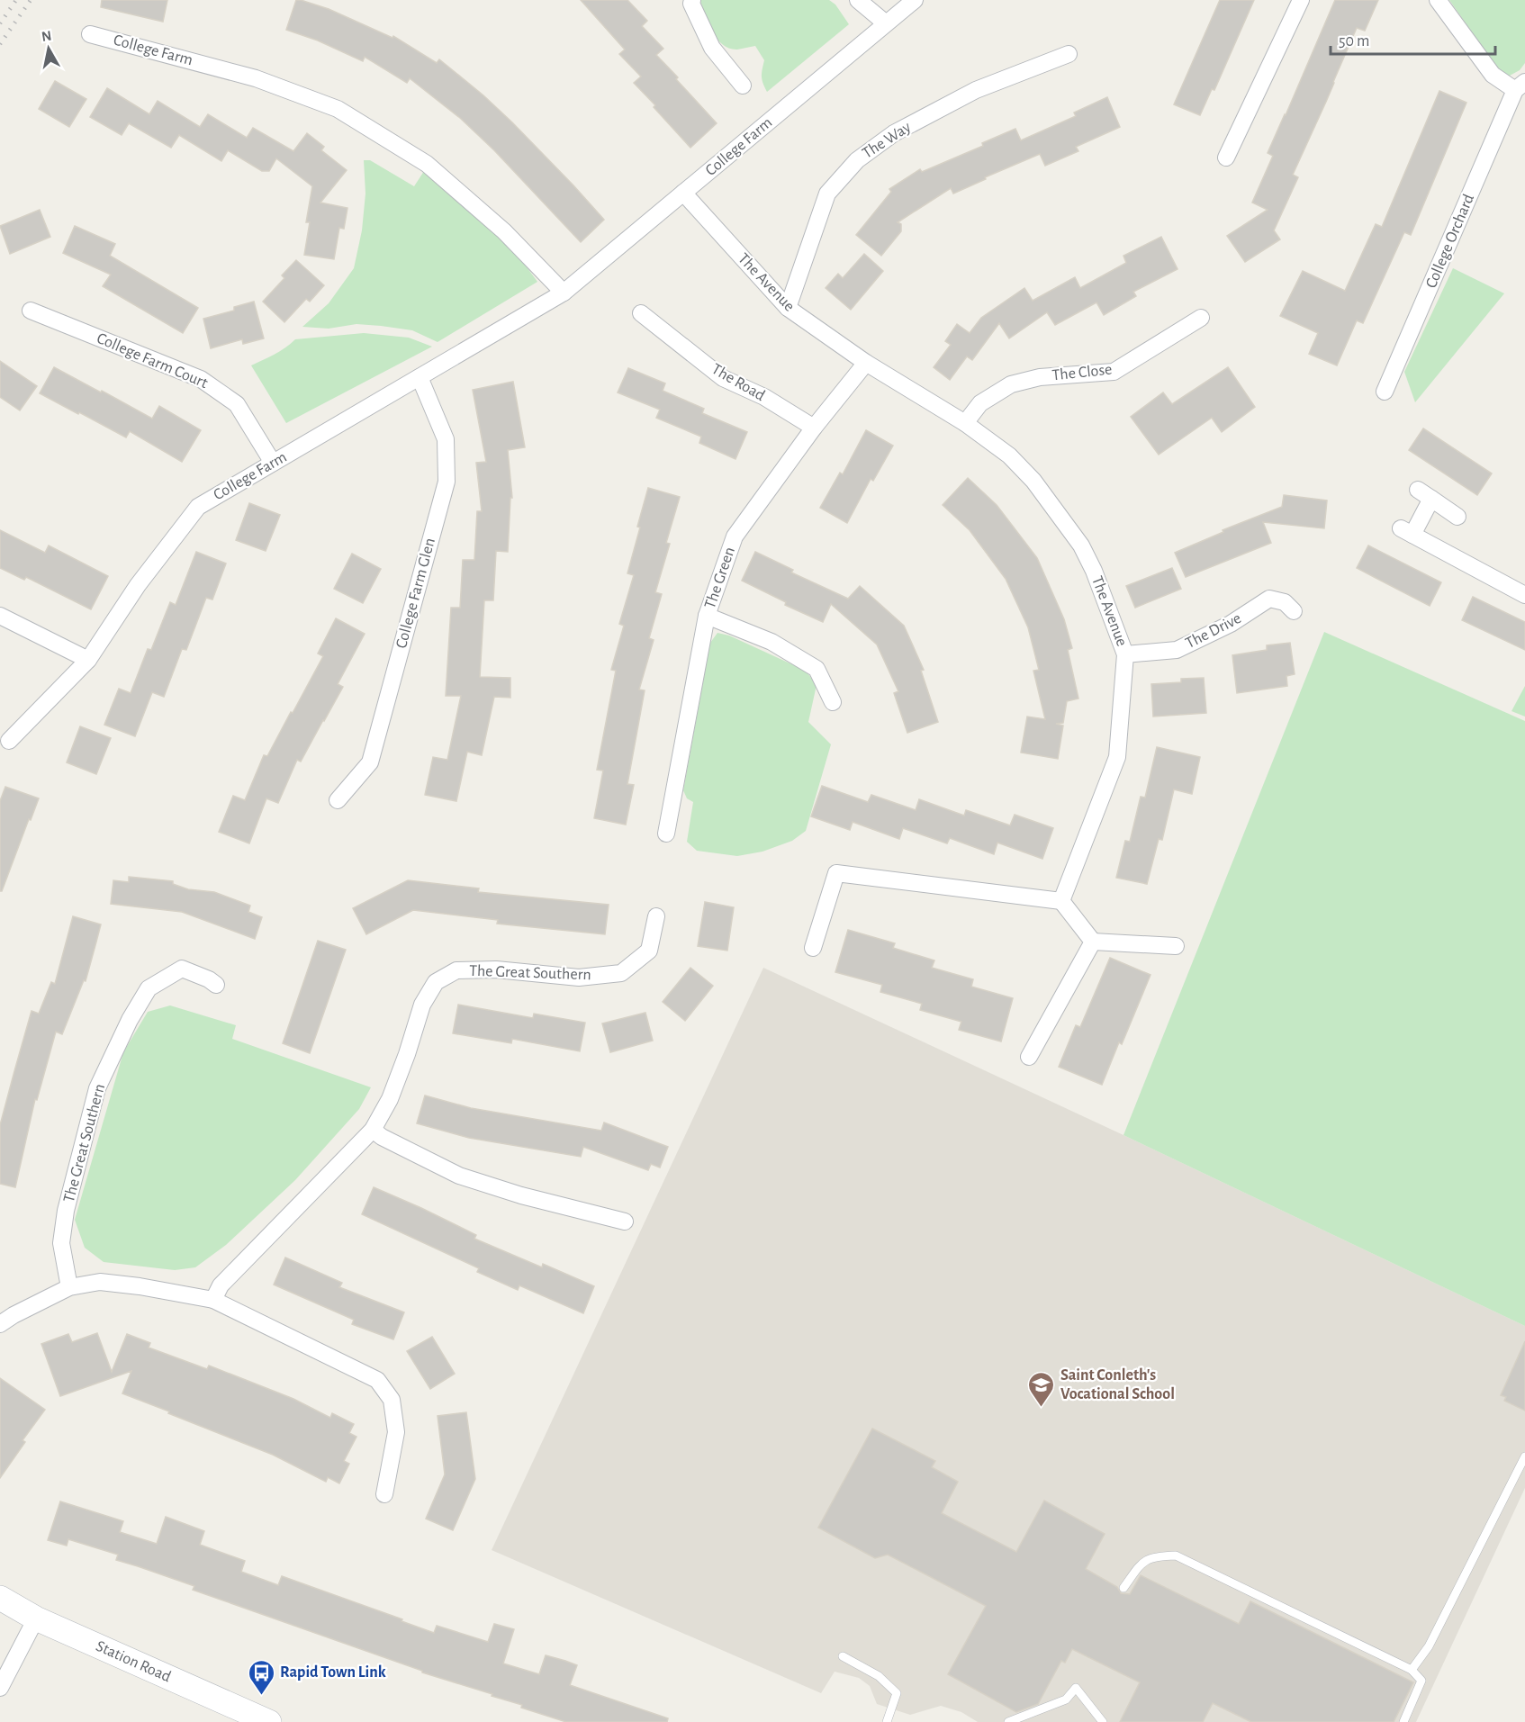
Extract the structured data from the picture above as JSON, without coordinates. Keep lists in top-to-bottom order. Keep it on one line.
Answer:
{"streets":{"main road":["Station Road"],"street":["College Farm","The Way","College Orchard","The Avenue","College Farm Court","The Close","The Road","The Green","College Farm Glen","The Drive","The Great Southern"]},"crossings":[["College Farm","The Avenue"],["College Farm","College Farm Court"],["College Farm","College Farm Glen"],["The Way","The Avenue"],["The Avenue","The Close"],["The Avenue","The Green"],["The Avenue","The Drive"],["The Road","The Green"]],"places":{"school or university":["Saint Conleth's Vocational School"],"bus stop":["Rapid Town Link"]},"scale_bar":"50 m","north":"top"}
